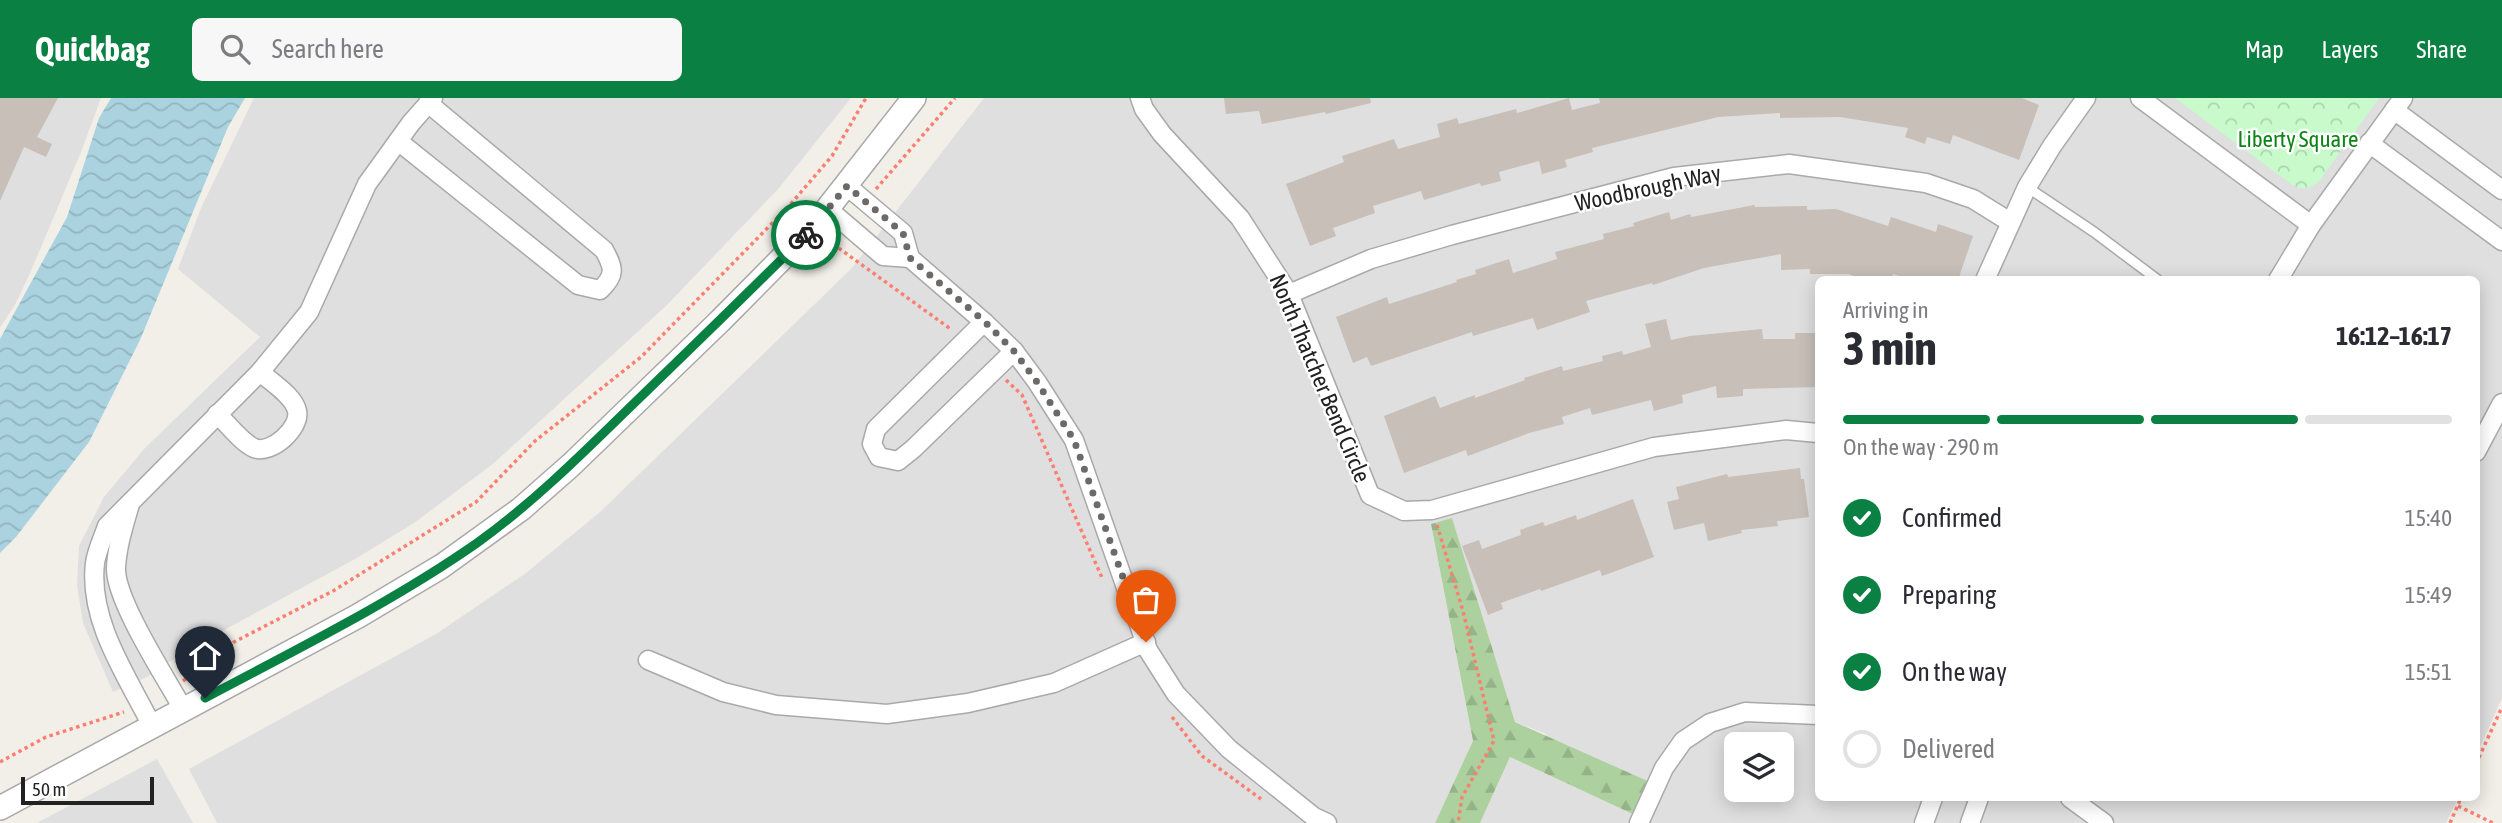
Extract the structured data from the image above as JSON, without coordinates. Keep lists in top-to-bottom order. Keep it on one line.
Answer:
{"streets":{"street":["Woodbrough Way","North Thatcher Bend Circle"]},"crossings":[["Woodbrough Way","North Thatcher Bend Circle"]],"parks":["Liberty Square"],"scale_bar":"50 m","page":{"header":"Quickbag","search":"Search here","nav":["Map","Layers","Share"],"heading":["3 min","Arriving in","16:12–16:17"],"bar":"On the way · 290 m","list":[["Confirmed","15:40"],["Preparing","15:49"],["On the way","15:51"],"Delivered"],"scale":"50 m"}}
